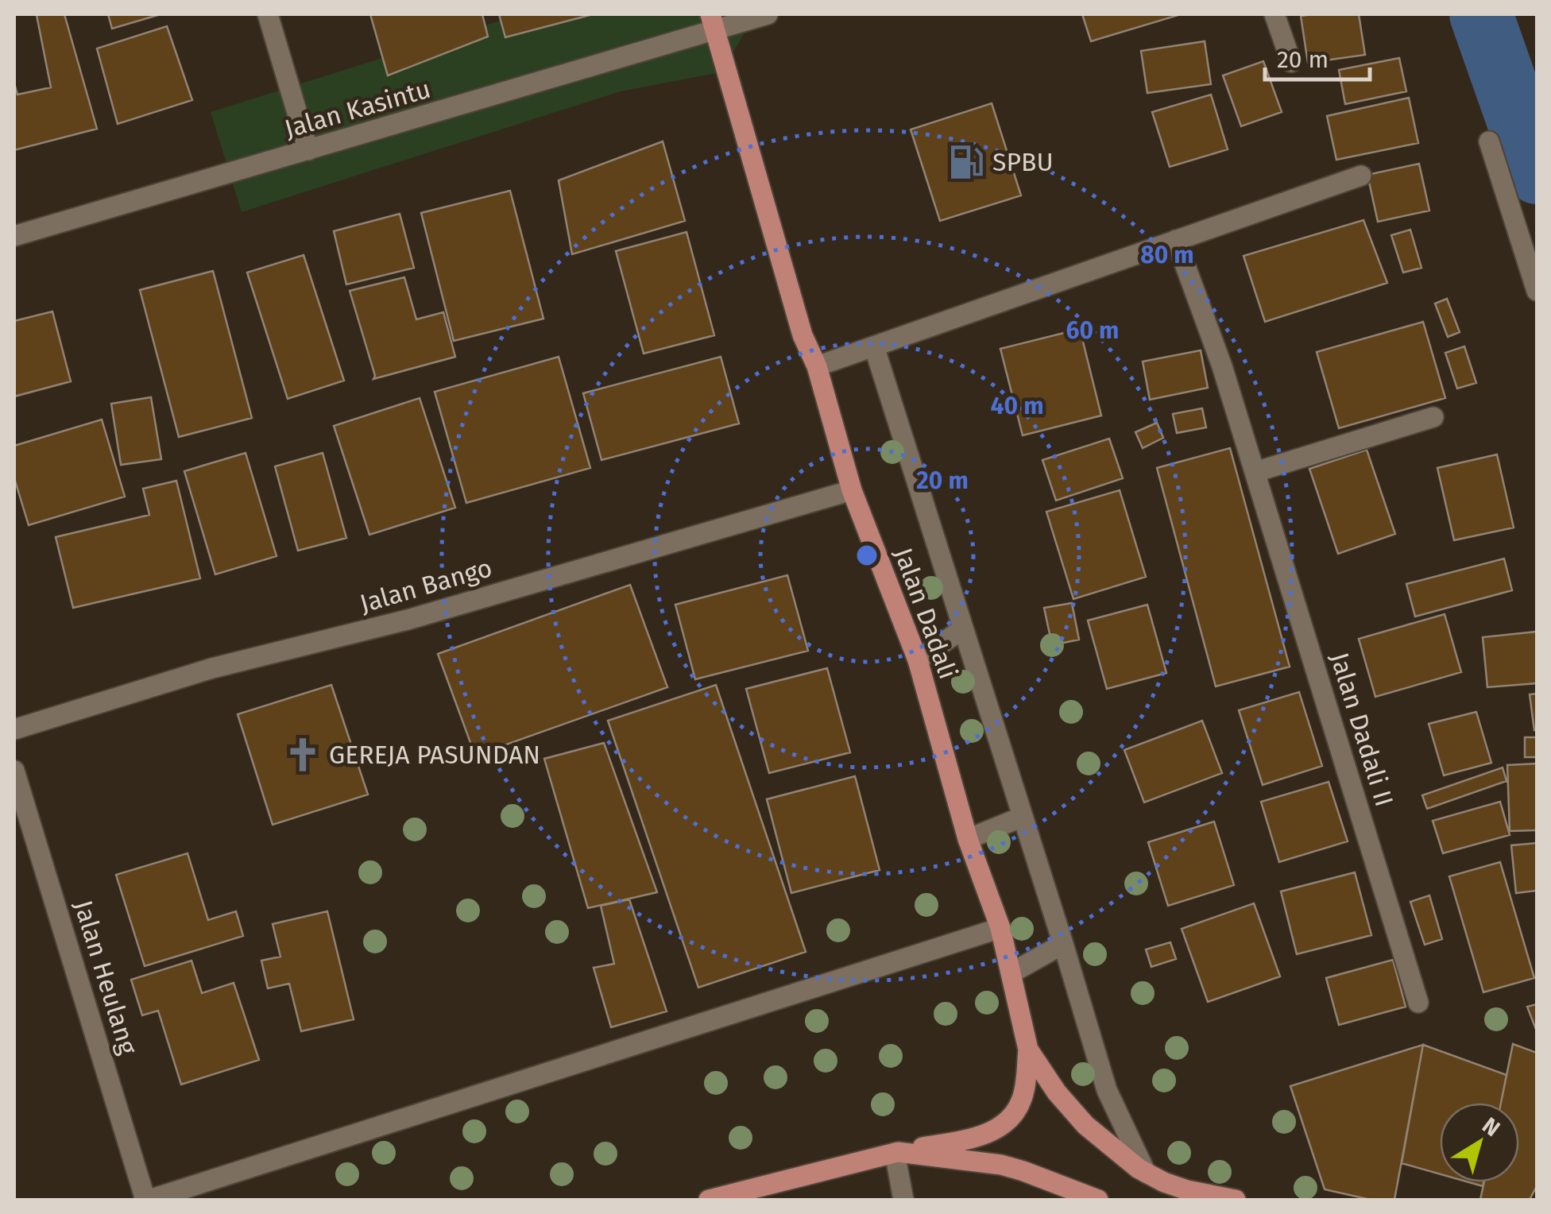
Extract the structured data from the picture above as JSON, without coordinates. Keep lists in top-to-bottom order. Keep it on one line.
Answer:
{"streets":{"main road":["Jalan Dadali"],"street":["Jalan Kasintu","Jalan Bango","Jalan Dadali II","Jalan Heulang"]},"crossings":[["Jalan Kasintu","Jalan Dadali"],["Jalan Bango","Jalan Dadali"]],"places":{"fuel station":["SPBU"],"church":["GEREJA PASUNDAN"]},"scale_bar":"20 m","north":"top right","rings":["80 m","60 m","40 m","20 m"]}
